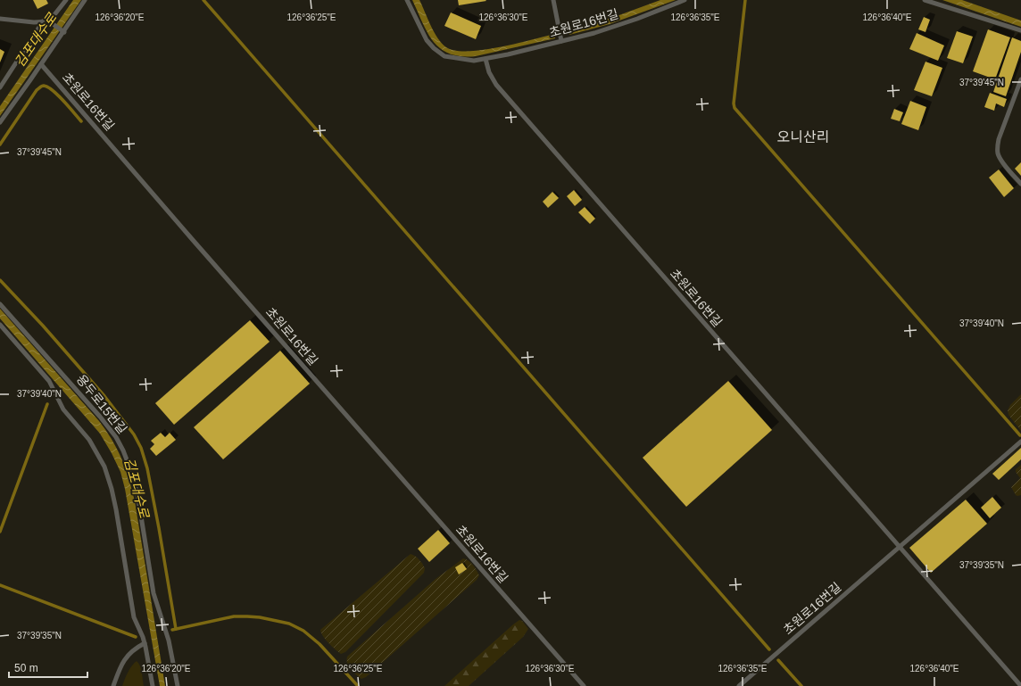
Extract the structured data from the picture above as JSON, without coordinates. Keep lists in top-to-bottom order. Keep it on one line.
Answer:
{"streets":{"lane":["초원로16번길","용두로15번길"]},"districts":["오니산리"],"water":["김포대수로"],"scale_bar":"50 m","coordinates":["126°36'20\"E","126°36'25\"E","126°36'30\"E","126°36'35\"E","126°36'40\"E","37°39'45\"N","37°39'40\"N","37°39'35\"N"]}
